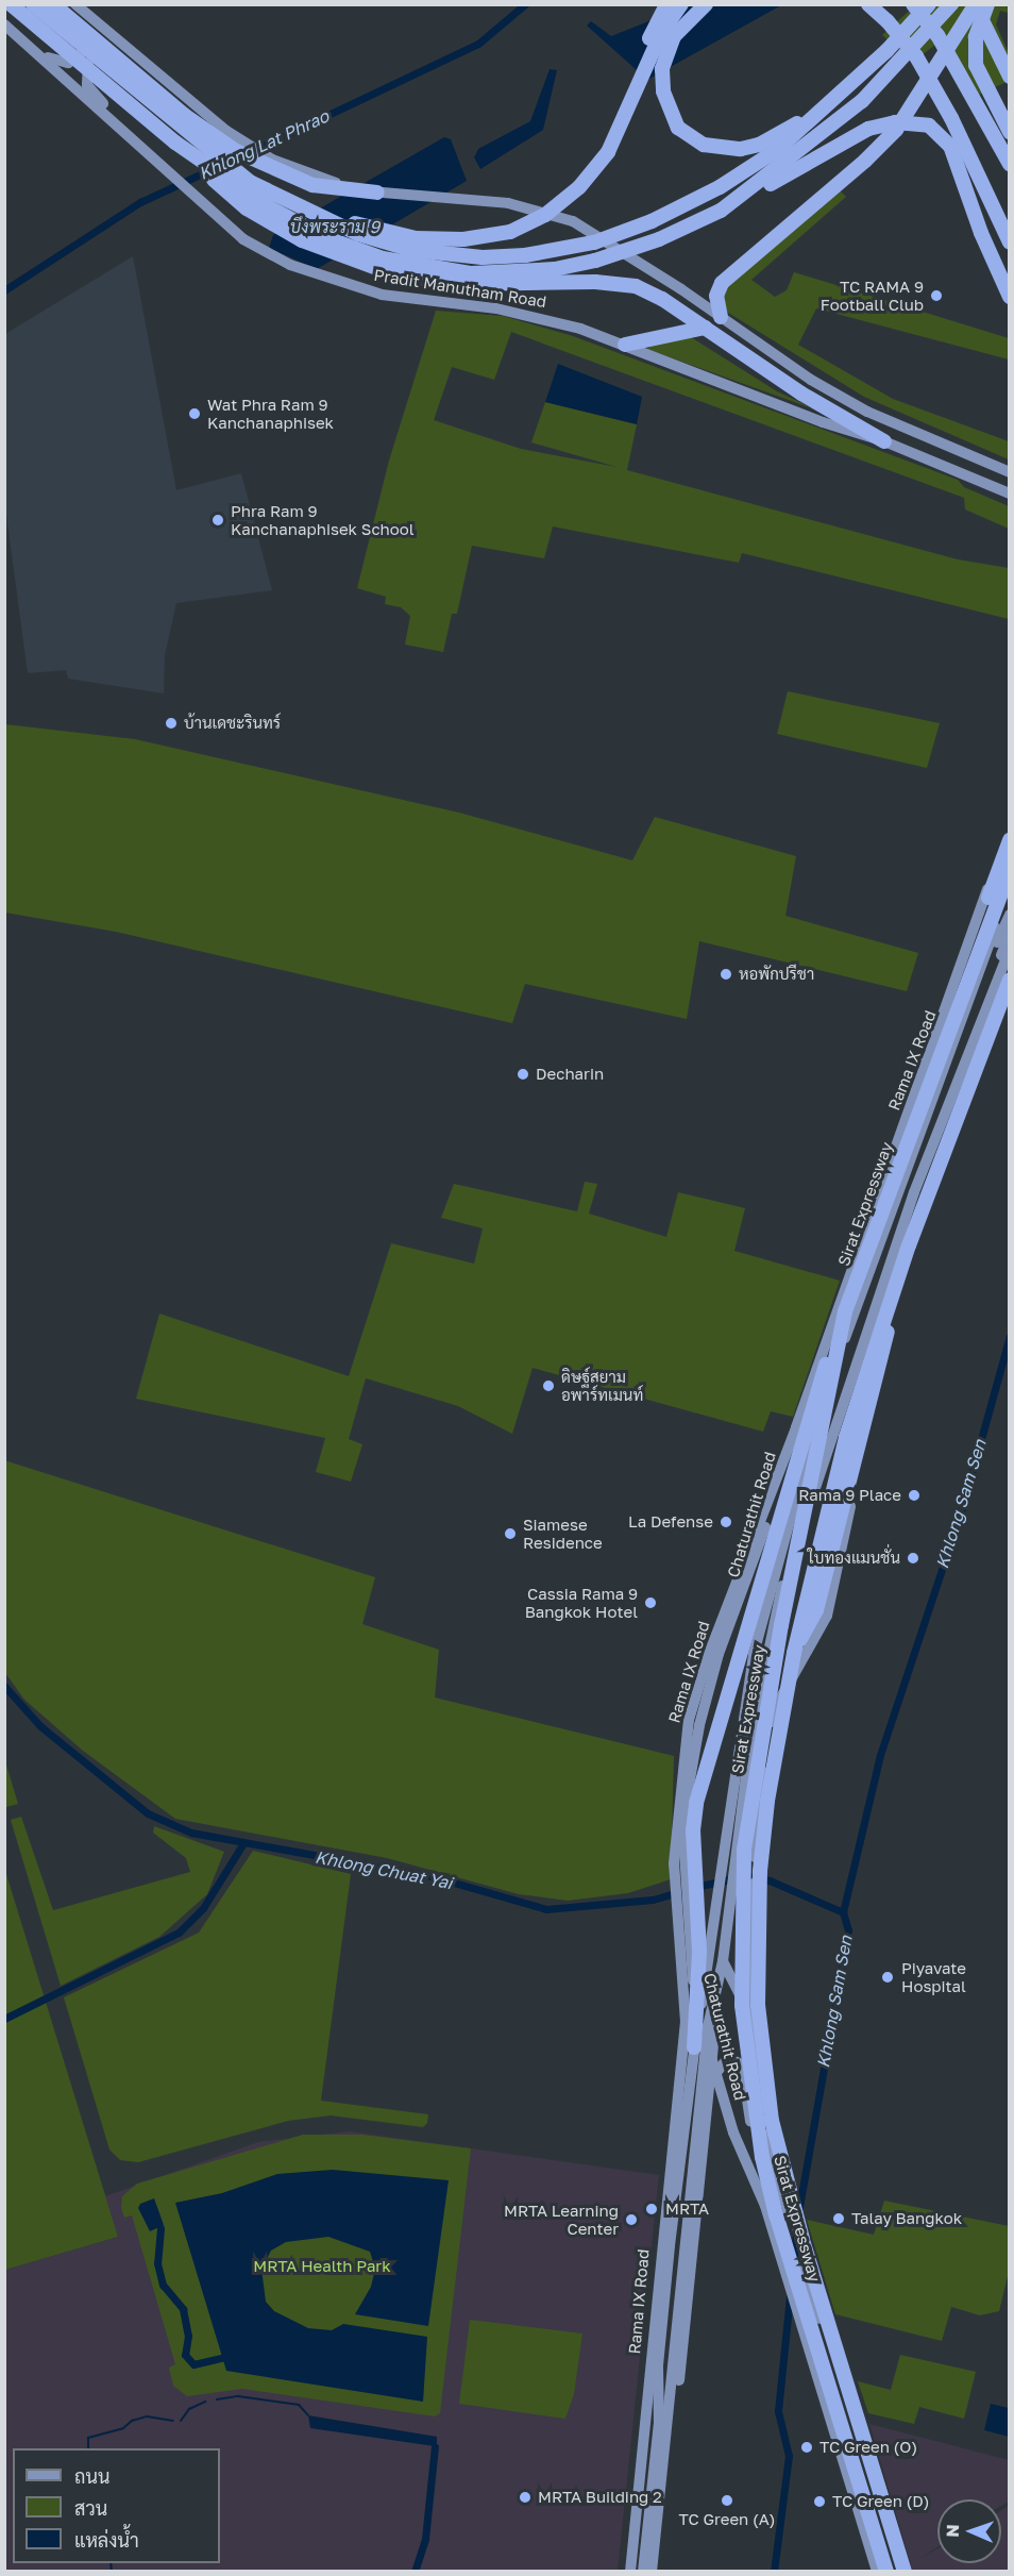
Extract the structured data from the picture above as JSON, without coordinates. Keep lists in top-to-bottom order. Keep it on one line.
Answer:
{"streets":{"highway":["Sirat Expressway"],"main road":["Pradit Manutham Road","Rama IX Road","Chaturathit Road"]},"crossings":[["Rama IX Road","Sirat Expressway"],["Rama IX Road","Chaturathit Road"]],"water":["Khlong Lat Phrao","บึงพระราม 9","Khlong Sam Sen","Khlong Chuat Yai"],"parks":["MRTA Health Park"],"places":["TC RAMA 9 Football Club","Wat Phra Ram 9 Kanchanaphisek","Phra Ram 9 Kanchanaphisek School","บ้านเดชะรินทร์","หอพักปรีชา","Decharin","ดิษฐ์สยาม อพาร์ทเมนท์","Rama 9 Place","La Defense","Siamese Residence","ใบทองแมนชั่น","Cassia Rama 9 Bangkok Hotel","Piyavate Hospital","MRTA","Talay Bangkok","MRTA Learning Center","TC Green (O)","MRTA Building 2","TC Green (A)","TC Green (D)"],"legend":["ถนน","สวน","แหล่งน้ำ"],"north":"left"}
